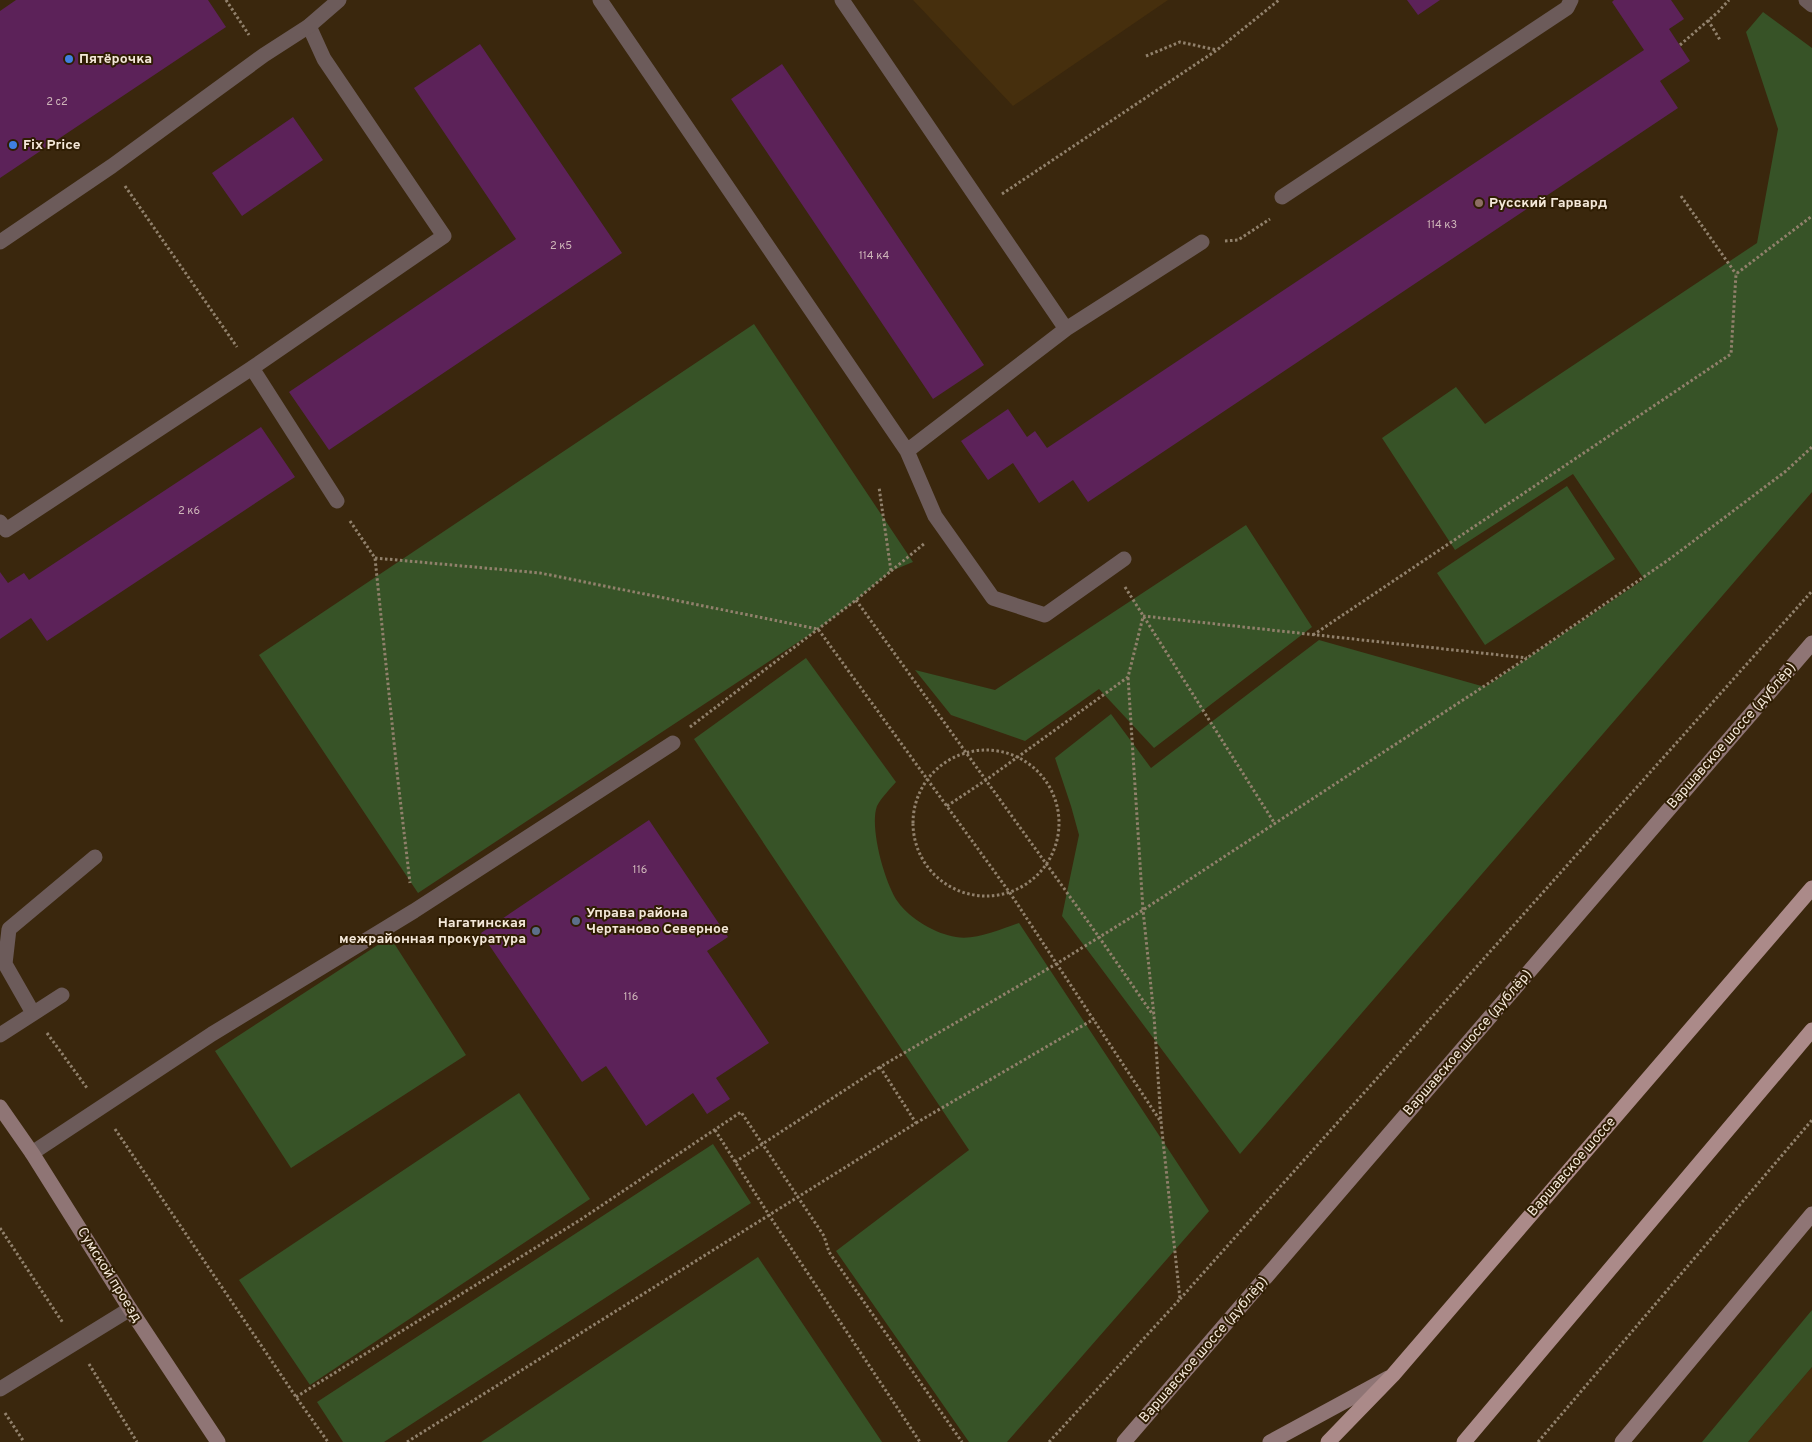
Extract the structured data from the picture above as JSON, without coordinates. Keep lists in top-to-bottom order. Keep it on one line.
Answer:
{"streets":{"main road":["Варшавское шоссе (дублёр)","Варшавское шоссе","Сумской проезд"]},"places":["Пятёрочка","Fix Price","Русский Гарвард","Управа района Чертаново Северное","Нагатинская межрайонная прокуратура"],"house_numbers":["2 с2","114 к3","2 к5","114 к4","2 к6","116","116"]}
